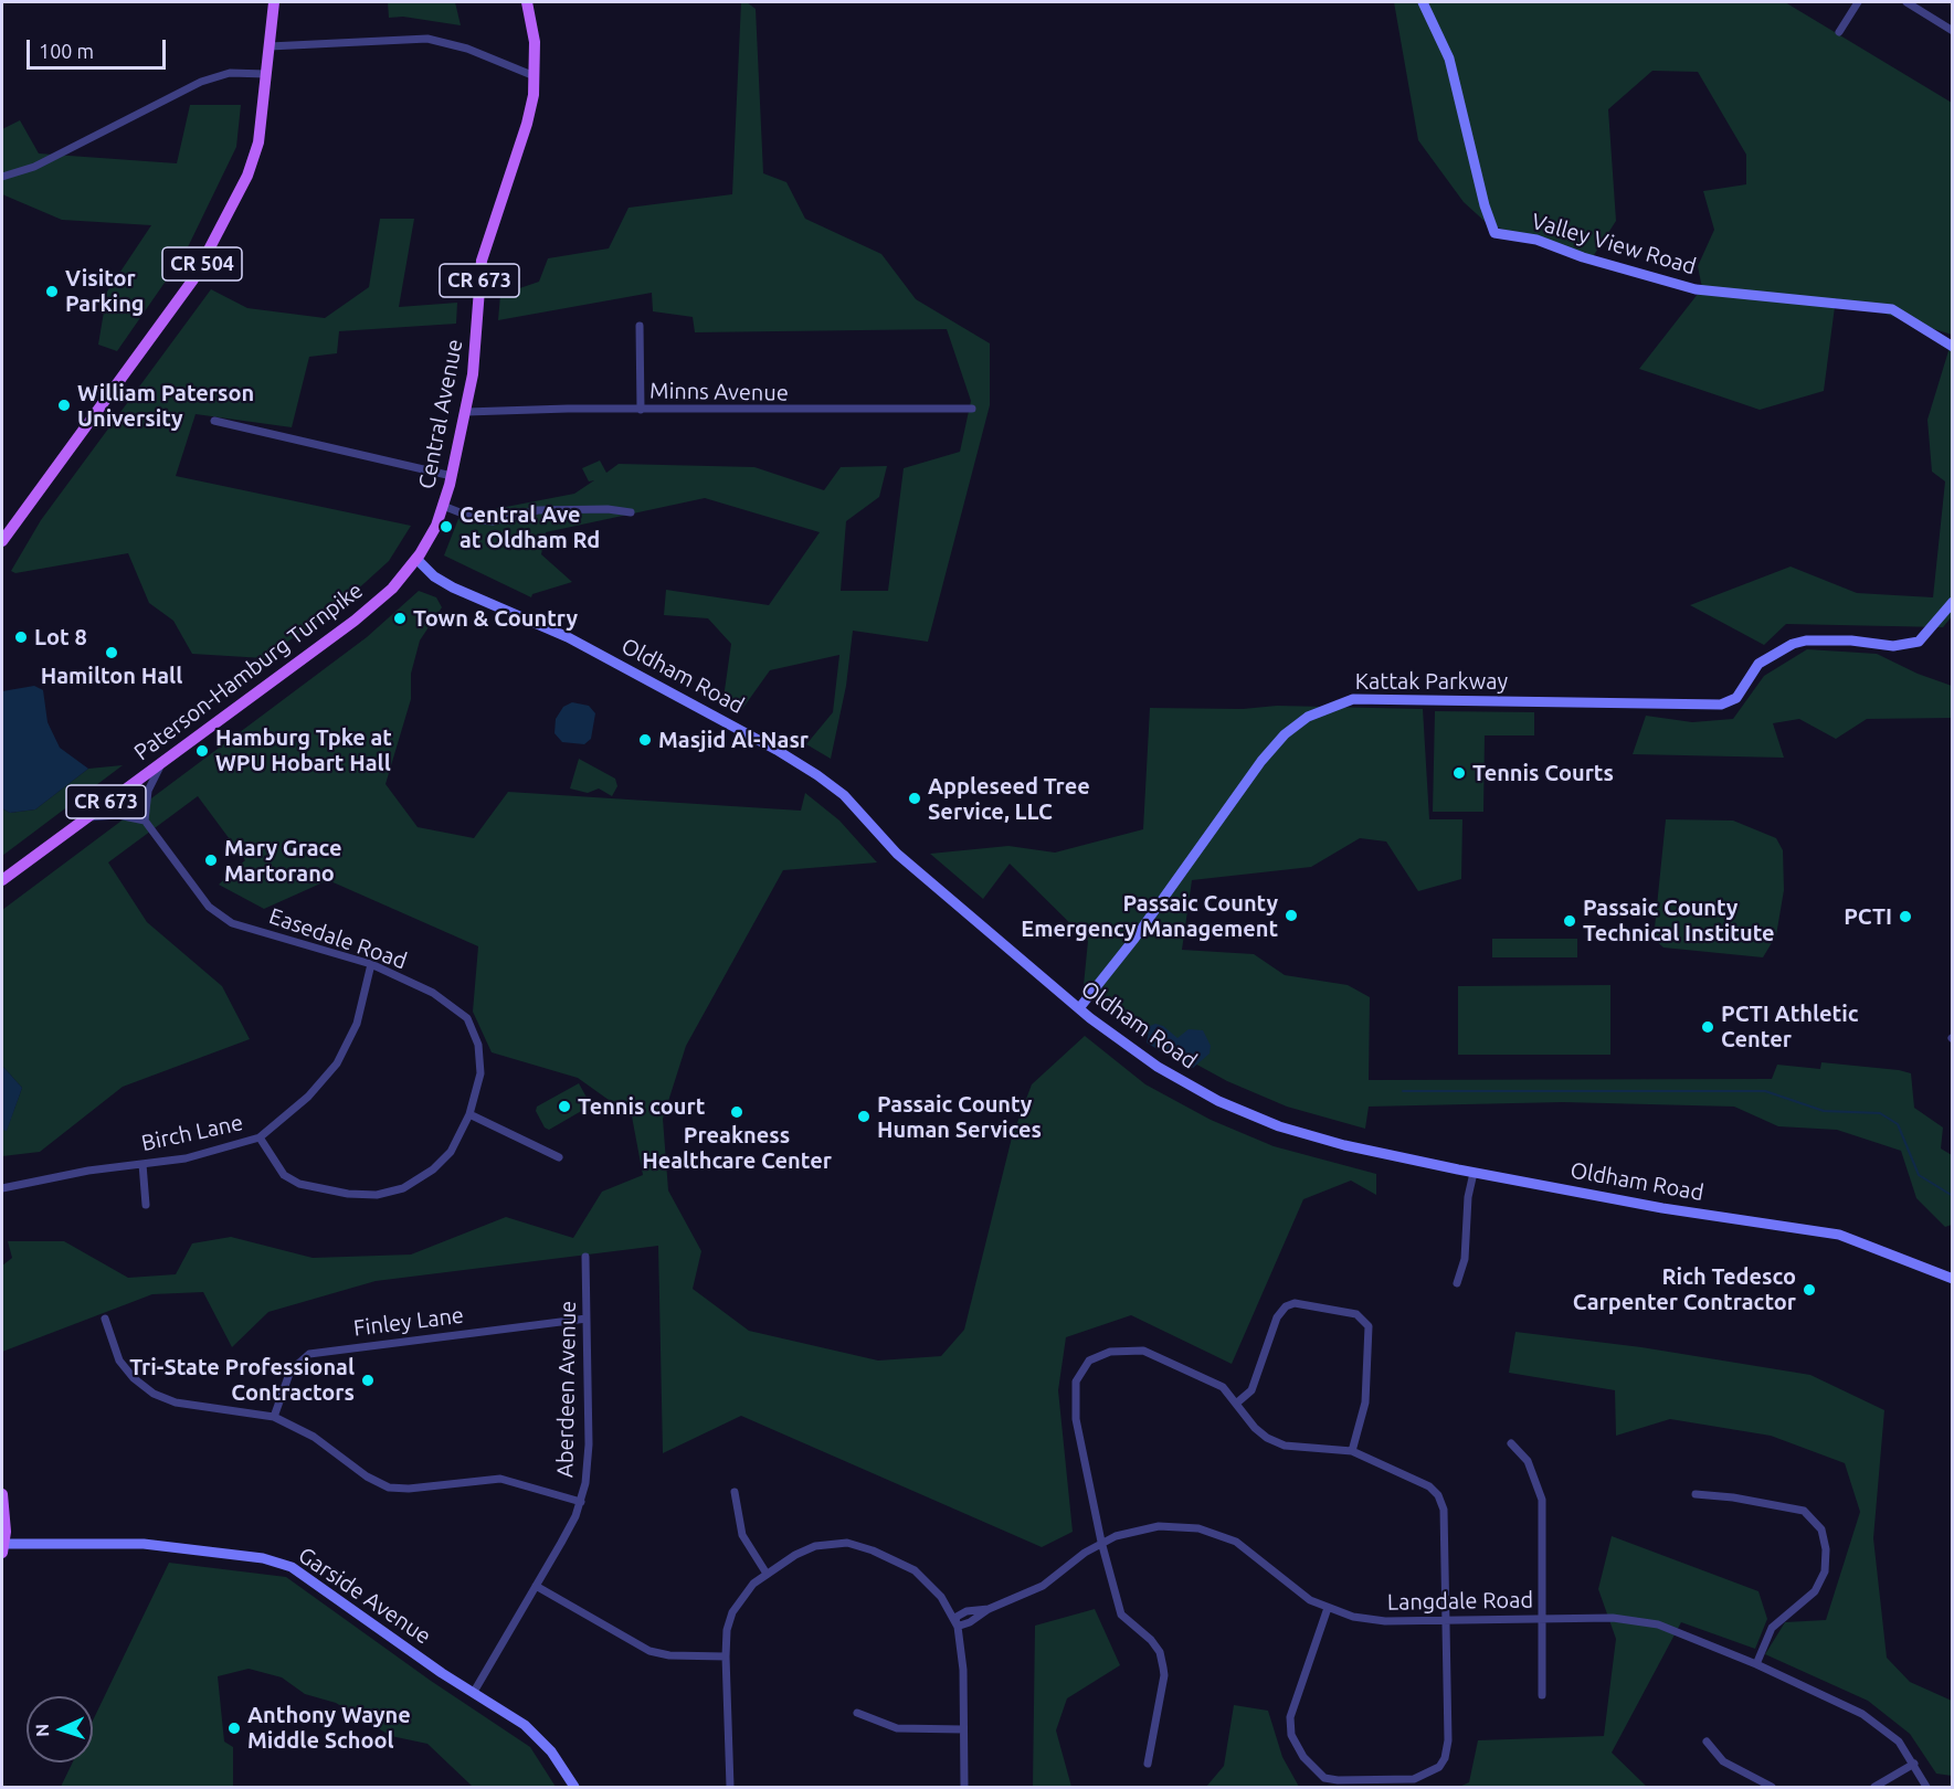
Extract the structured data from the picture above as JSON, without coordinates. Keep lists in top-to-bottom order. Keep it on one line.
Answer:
{"streets":{"main road":["CR 504","CR 673","Central Avenue","Paterson-Hamburg Turnpike"],"street":["Valley View Road","Minns Avenue","Oldham Road","Kattak Parkway","Easedale Road","Birch Lane","Finley Lane","Aberdeen Avenue","Garside Avenue","Langdale Road"]},"crossings":[["Minns Avenue","Central Avenue"],["Central Avenue","Paterson-Hamburg Turnpike"],["Central Avenue","Oldham Road"],["Paterson-Hamburg Turnpike","Oldham Road"],["Oldham Road","Kattak Parkway"],["Easedale Road","Birch Lane"],["Finley Lane","Aberdeen Avenue"],["Aberdeen Avenue","Garside Avenue"]],"places":["Visitor Parking","William Paterson University","Central Ave at Oldham Rd","Town & Country","Lot 8","Hamilton Hall","Masjid Al-Nasr","Hamburg Tpke at WPU Hobart Hall","Tennis Courts","Appleseed Tree Service, LLC","Mary Grace Martorano","Passaic County Emergency Management","PCTI","Passaic County Technical Institute","PCTI Athletic Center","Tennis court","Preakness Healthcare Center","Passaic County Human Services","Rich Tedesco Carpenter Contractor","Tri-State Professional Contractors","Anthony Wayne Middle School"],"scale_bar":"100 m","north":"left"}
